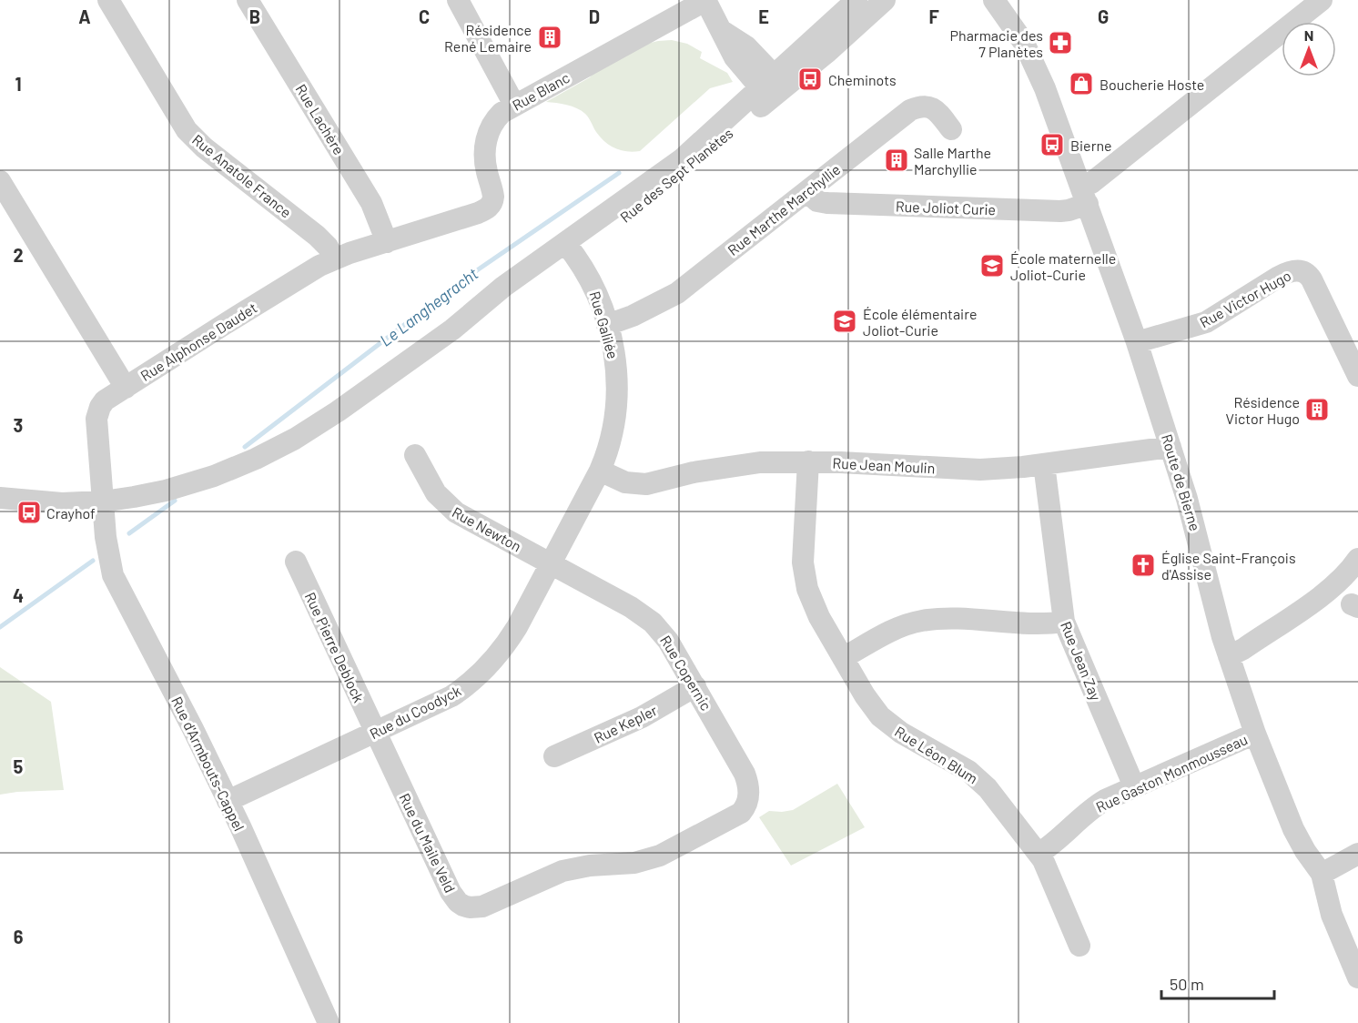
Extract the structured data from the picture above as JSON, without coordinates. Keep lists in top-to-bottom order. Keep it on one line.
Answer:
{"streets":{"street":["Rue Blanc","Rue Lachère","Rue des Sept Planètes","Rue Anatole France","Rue Joliot Curie","Rue Marthe Marchyllie","Rue Victor Hugo","Rue Galilée","Rue Alphonse Daudet","Rue Jean Moulin","Route de Bierne","Rue Newton","Rue Pierre Deblock","Rue Jean Zay","Rue Copernic","Rue du Coodyck","Rue Kepler","Rue Léon Blum","Rue d'Armbouts-Cappel","Rue Gaston Monmousseau","Rue du Maile Veld"]},"crossings":[["Rue Blanc","Rue Lachère"],["Rue Blanc","Rue Alphonse Daudet"],["Rue Lachère","Rue Alphonse Daudet"],["Rue des Sept Planètes","Rue Galilée"],["Rue des Sept Planètes","Rue Alphonse Daudet"],["Rue des Sept Planètes","Rue d'Armbouts-Cappel"],["Rue Anatole France","Rue Alphonse Daudet"],["Rue Joliot Curie","Rue Marthe Marchyllie"],["Rue Joliot Curie","Route de Bierne"],["Rue Marthe Marchyllie","Rue Galilée"],["Rue Victor Hugo","Route de Bierne"],["Rue Galilée","Rue Jean Moulin"],["Rue Galilée","Rue Newton"],["Rue Galilée","Rue Copernic"],["Rue Galilée","Rue du Coodyck"],["Rue Alphonse Daudet","Rue d'Armbouts-Cappel"],["Rue Jean Moulin","Route de Bierne"],["Rue Jean Moulin","Rue Jean Zay"],["Rue Jean Moulin","Rue Léon Blum"],["Route de Bierne","Rue Gaston Monmousseau"],["Rue Newton","Rue Copernic"],["Rue Newton","Rue du Coodyck"],["Rue Pierre Deblock","Rue du Coodyck"],["Rue Pierre Deblock","Rue du Maile Veld"],["Rue Jean Zay","Rue Gaston Monmousseau"],["Rue Copernic","Rue du Coodyck"],["Rue Copernic","Rue Kepler"],["Rue Copernic","Rue du Maile Veld"],["Rue du Coodyck","Rue d'Armbouts-Cappel"],["Rue du Coodyck","Rue du Maile Veld"],["Rue Léon Blum","Rue Gaston Monmousseau"]],"water":["Le Langhegracht"],"places":{"building":["Résidence René Lemaire","Salle Marthe Marchyllie","Résidence Victor Hugo"],"pharmacy":["Pharmacie des 7 Planètes"],"bus stop":["Cheminots","Bierne","Crayhof"],"shop":["Boucherie Hoste"],"school or university":["École maternelle Joliot-Curie","École élémentaire Joliot-Curie"],"church":["Église Saint-François d'Assise"]},"scale_bar":"50 m","north":"top","grid":{"columns":["A","B","C","D","E","F","G"],"rows":["1","2","3","4","5","6"]}}
